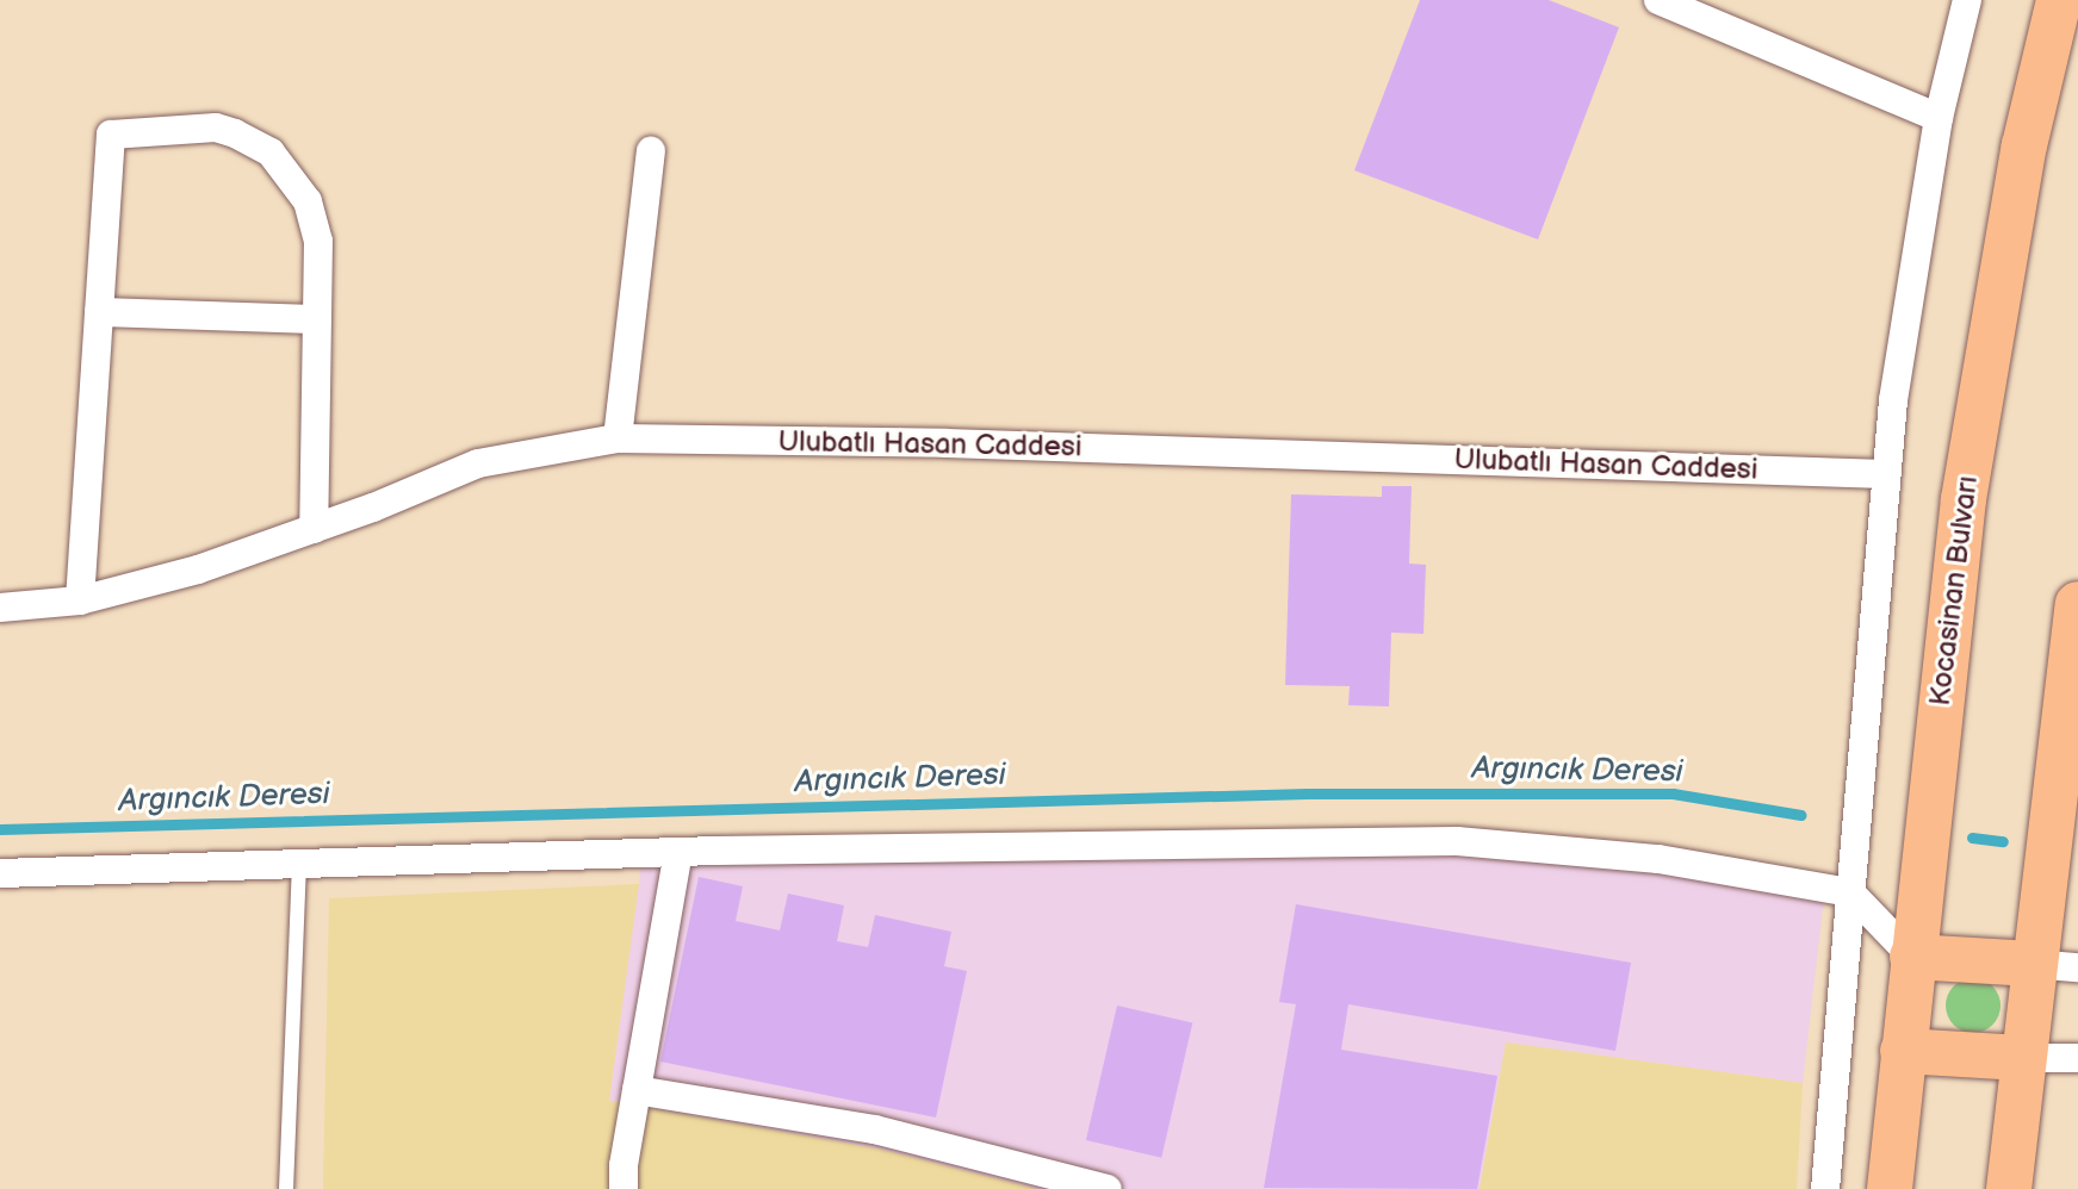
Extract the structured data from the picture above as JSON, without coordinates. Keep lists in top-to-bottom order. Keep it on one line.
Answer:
{"streets":{"highway":["Kocasinan Bulvarı"],"street":["Ulubatlı Hasan Caddesi"]},"water":["Argıncık Deresi"]}
